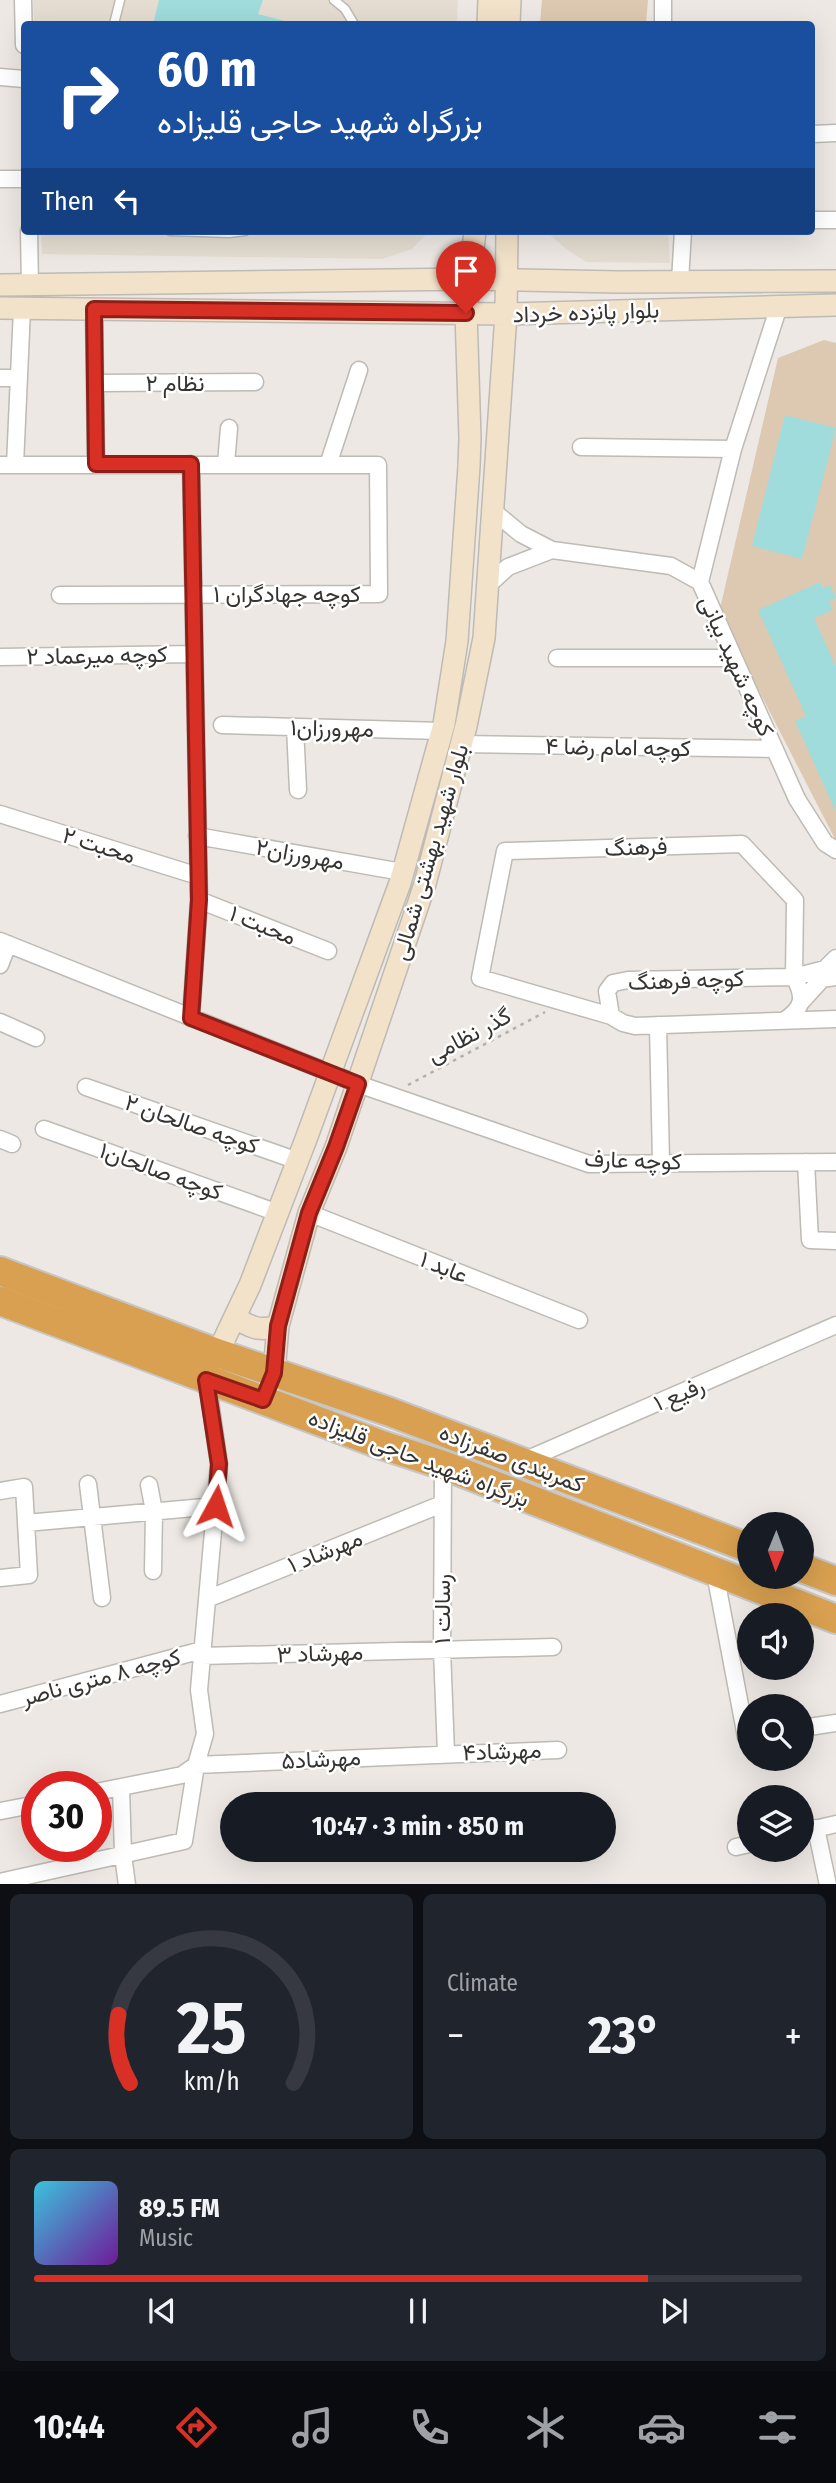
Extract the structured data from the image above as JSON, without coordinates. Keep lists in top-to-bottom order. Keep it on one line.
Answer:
{"streets":{"highway":["بزرگراه شهید حاجی قلیزاده","کمربندی صفرزاده"],"main road":["بلوار پانزده خرداد","بلوار شهید بهشتی شمالی"],"street":["نظام ۲","کوچه جهادگران ۱","کوچه میرعماد ۲","کوچه شهید بیانی","مهرورزان۱","کوچه امام رضا ۴","محبت ۲","فرهنگ","مهرورزان۲","محبت ۱","کوچه فرهنگ","کوچه صالحان ۲","کوچه عارف","کوچه صالحان۱","عابد ۱","رفیع ۱","مهرشاد ۱","رسالت ۱","مهرشاد ۳","کوچه ۸ متری ناصر","مهرشاد۴","مهرشاد۵"],"path":["گذر نظامی"]},"crossings":[["بلوار پانزده خرداد","کوچه شهید بیانی"],["بلوار پانزده خرداد","بلوار شهید بهشتی شمالی"],["کوچه شهید بیانی","کوچه امام رضا ۴"],["مهرورزان۱","بلوار شهید بهشتی شمالی"],["کوچه امام رضا ۴","بلوار شهید بهشتی شمالی"],["فرهنگ","کوچه فرهنگ"],["فرهنگ","گذر نظامی"],["بلوار شهید بهشتی شمالی","مهرورزان۲"],["بلوار شهید بهشتی شمالی","کوچه صالحان ۲"],["بلوار شهید بهشتی شمالی","کوچه عارف"],["بلوار شهید بهشتی شمالی","کوچه صالحان۱"],["بلوار شهید بهشتی شمالی","عابد ۱"],["بلوار شهید بهشتی شمالی","بزرگراه شهید حاجی قلیزاده"],["بلوار شهید بهشتی شمالی","کمربندی صفرزاده"],["گذر نظامی","کوچه عارف"],["رفیع ۱","کمربندی صفرزاده"],["بزرگراه شهید حاجی قلیزاده","رسالت ۱"],["مهرشاد ۱","رسالت ۱"],["رسالت ۱","مهرشاد ۳"],["رسالت ۱","مهرشاد۴"],["رسالت ۱","مهرشاد۵"],["مهرشاد ۳","کوچه ۸ متری ناصر"],["مهرشاد۴","مهرشاد۵"]],"north":"bottom","page":{"turn":["60 m","بزرگراه شهید حاجی قلیزاده"],"then":"Then","limit":"30","trip":"10:47 · 3 min · 850 m","tile":"Climate","heat":["−","23°","+"],"song":["89.5 FM","Music"],"tabs":"10:44","gauge":["25","km/h"]}}
